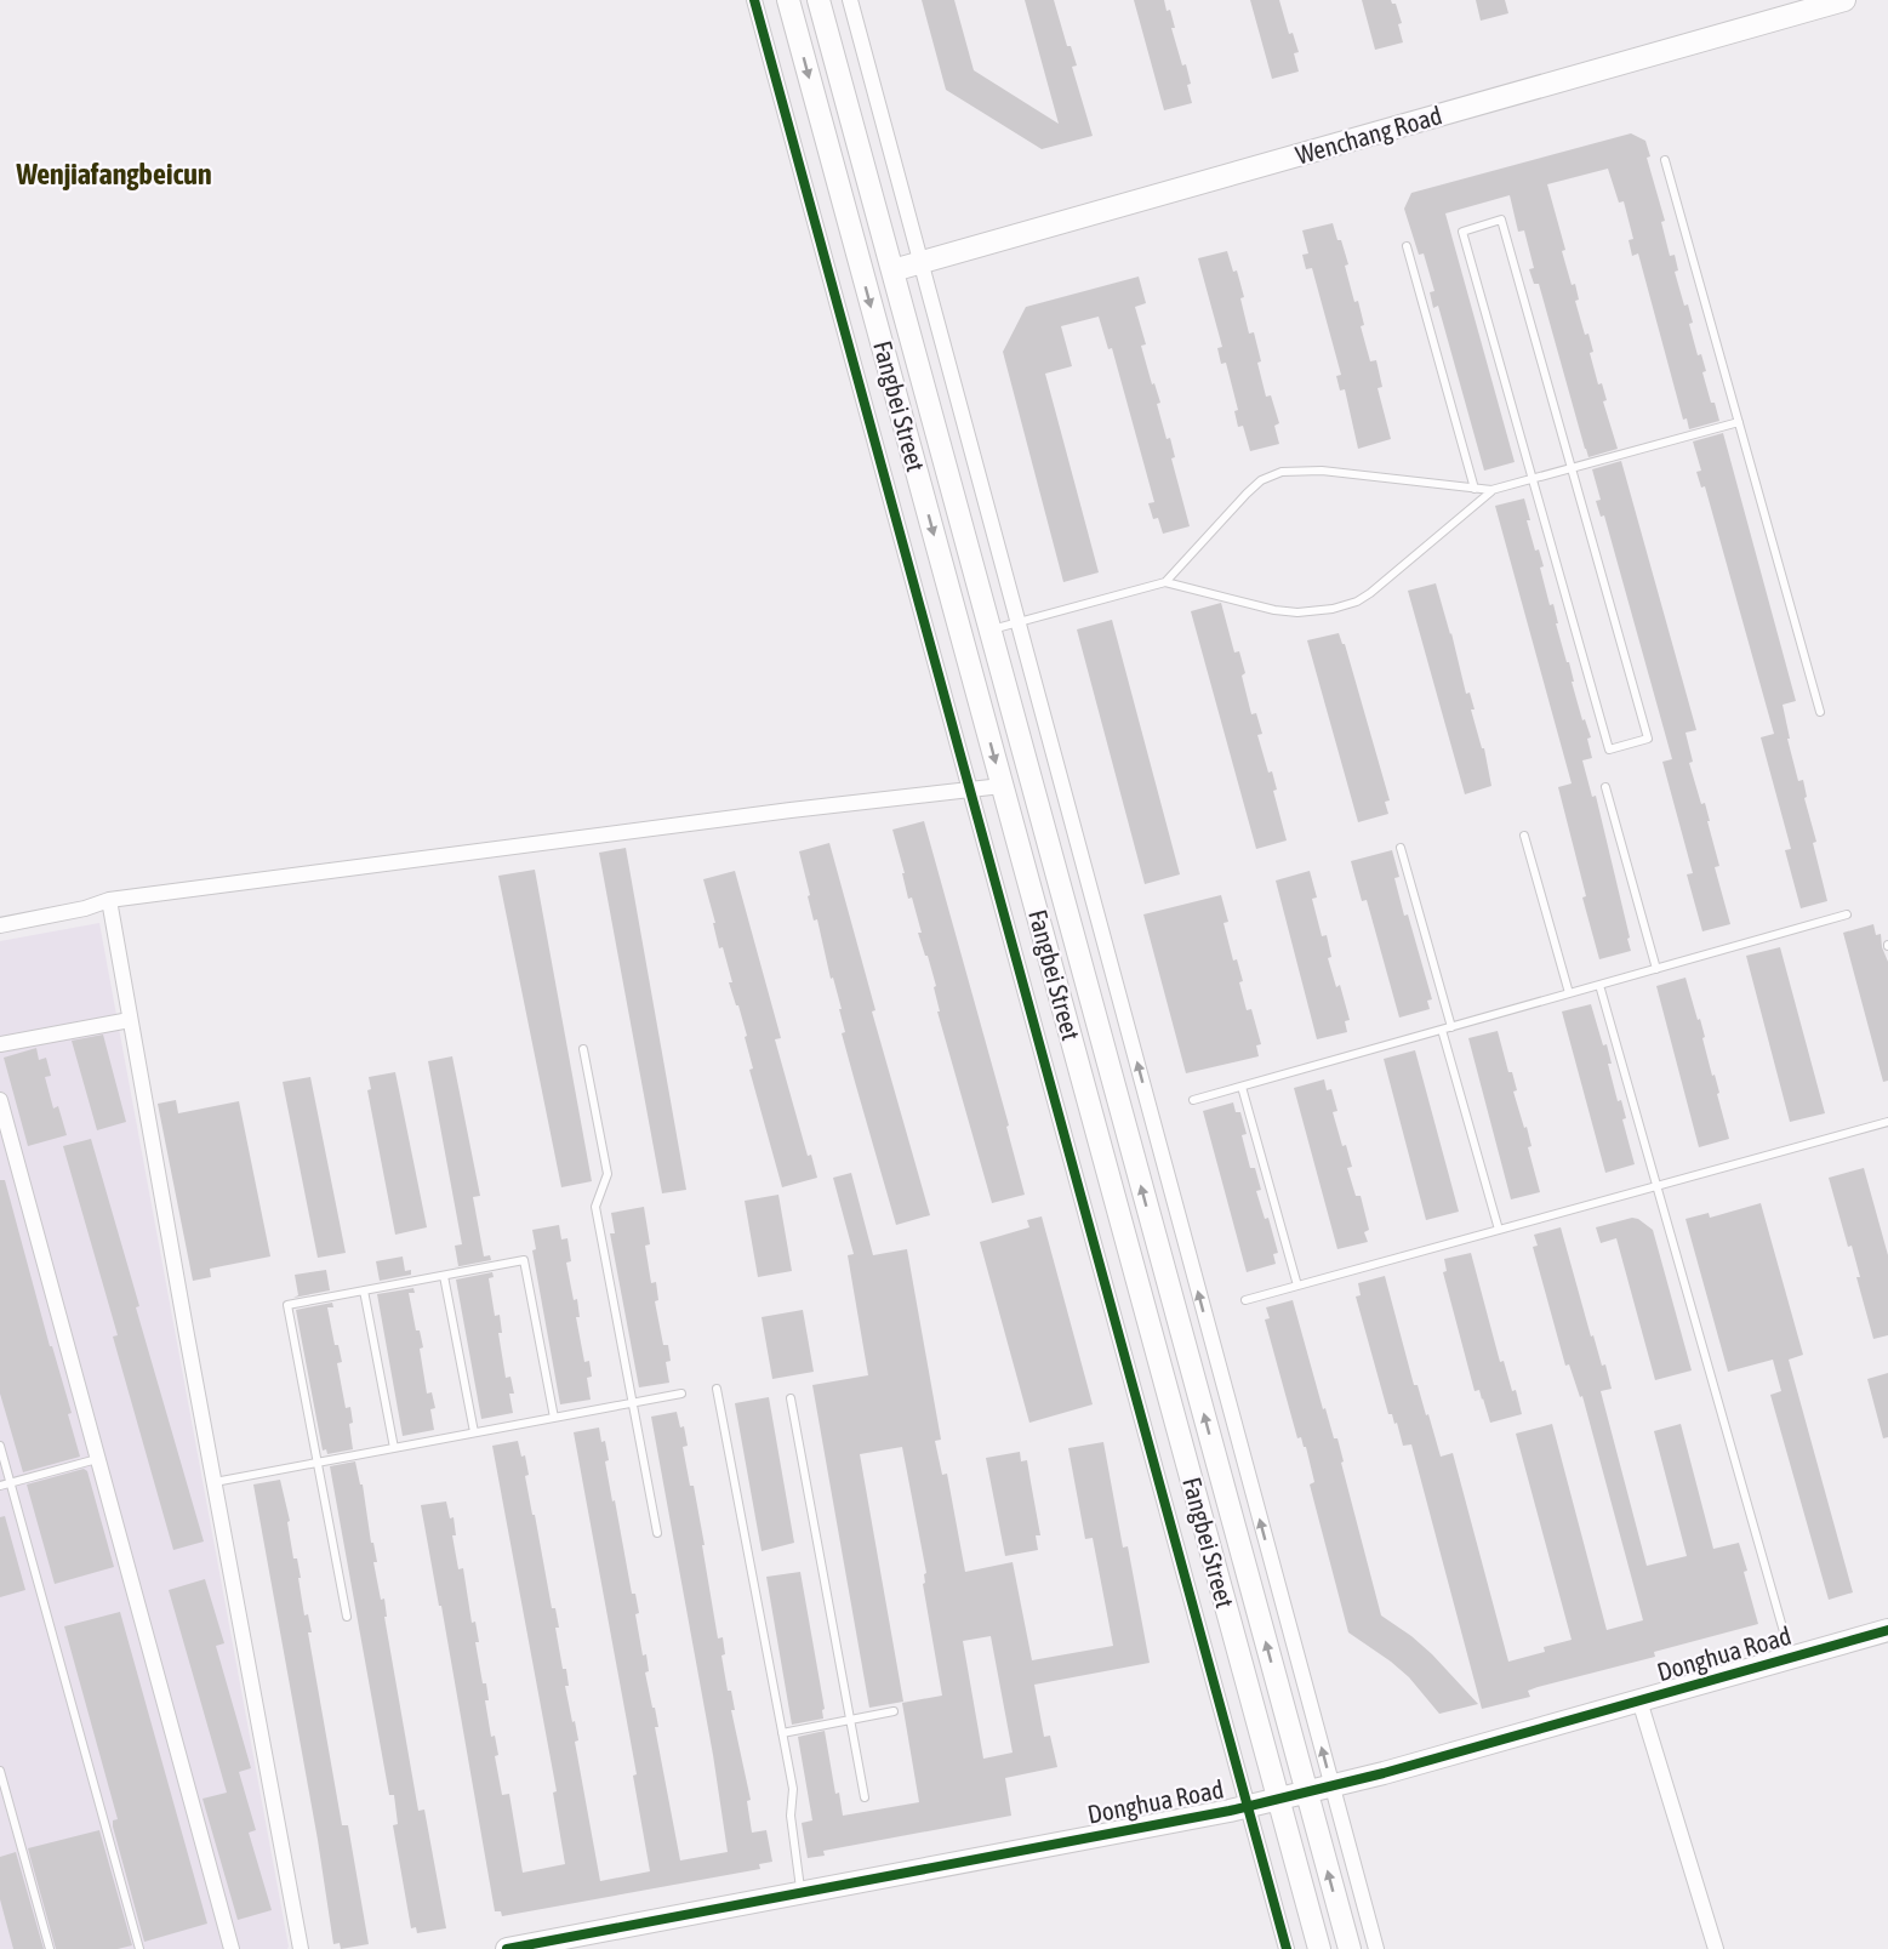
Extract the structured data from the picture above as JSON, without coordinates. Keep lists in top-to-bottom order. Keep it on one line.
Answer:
{"streets":{"main road":["Wenchang Road","Fangbei Street","Donghua Road"]},"crossings":[["Wenchang Road","Fangbei Street"],["Fangbei Street","Donghua Road"]],"districts":["Wenjiafangbeicun"]}
